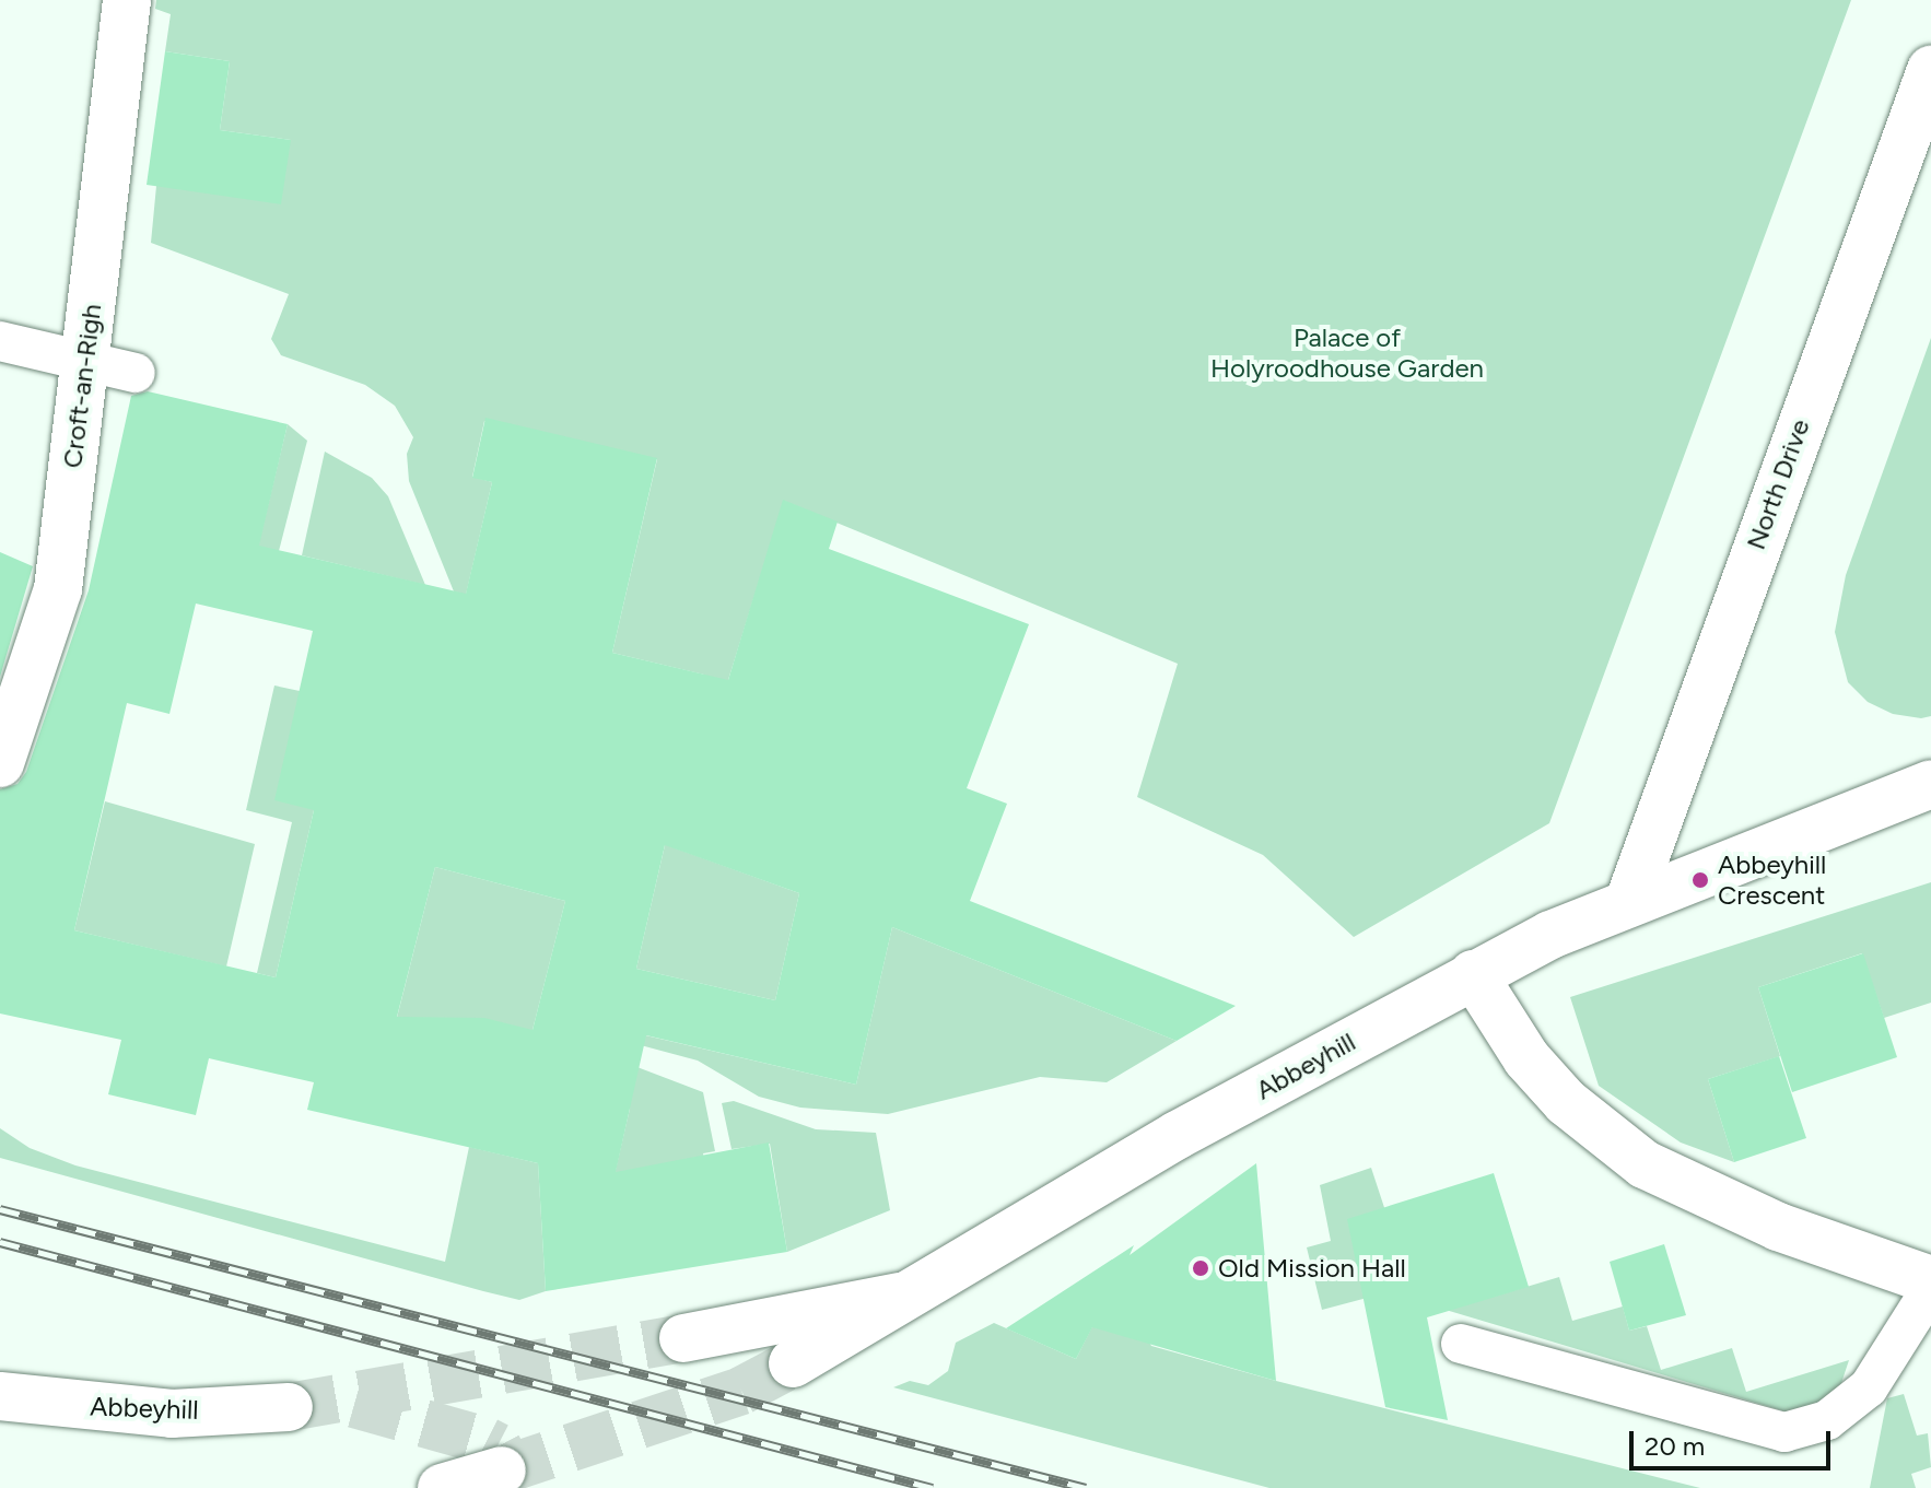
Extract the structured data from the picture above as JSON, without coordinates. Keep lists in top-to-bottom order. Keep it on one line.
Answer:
{"streets":{"street":["Croft-an-Righ","North Drive","Abbeyhill"]},"crossings":[["North Drive","Abbeyhill"]],"parks":["Palace of Holyroodhouse Garden"],"places":["Abbeyhill Crescent","Old Mission Hall"],"scale_bar":"20 m"}
